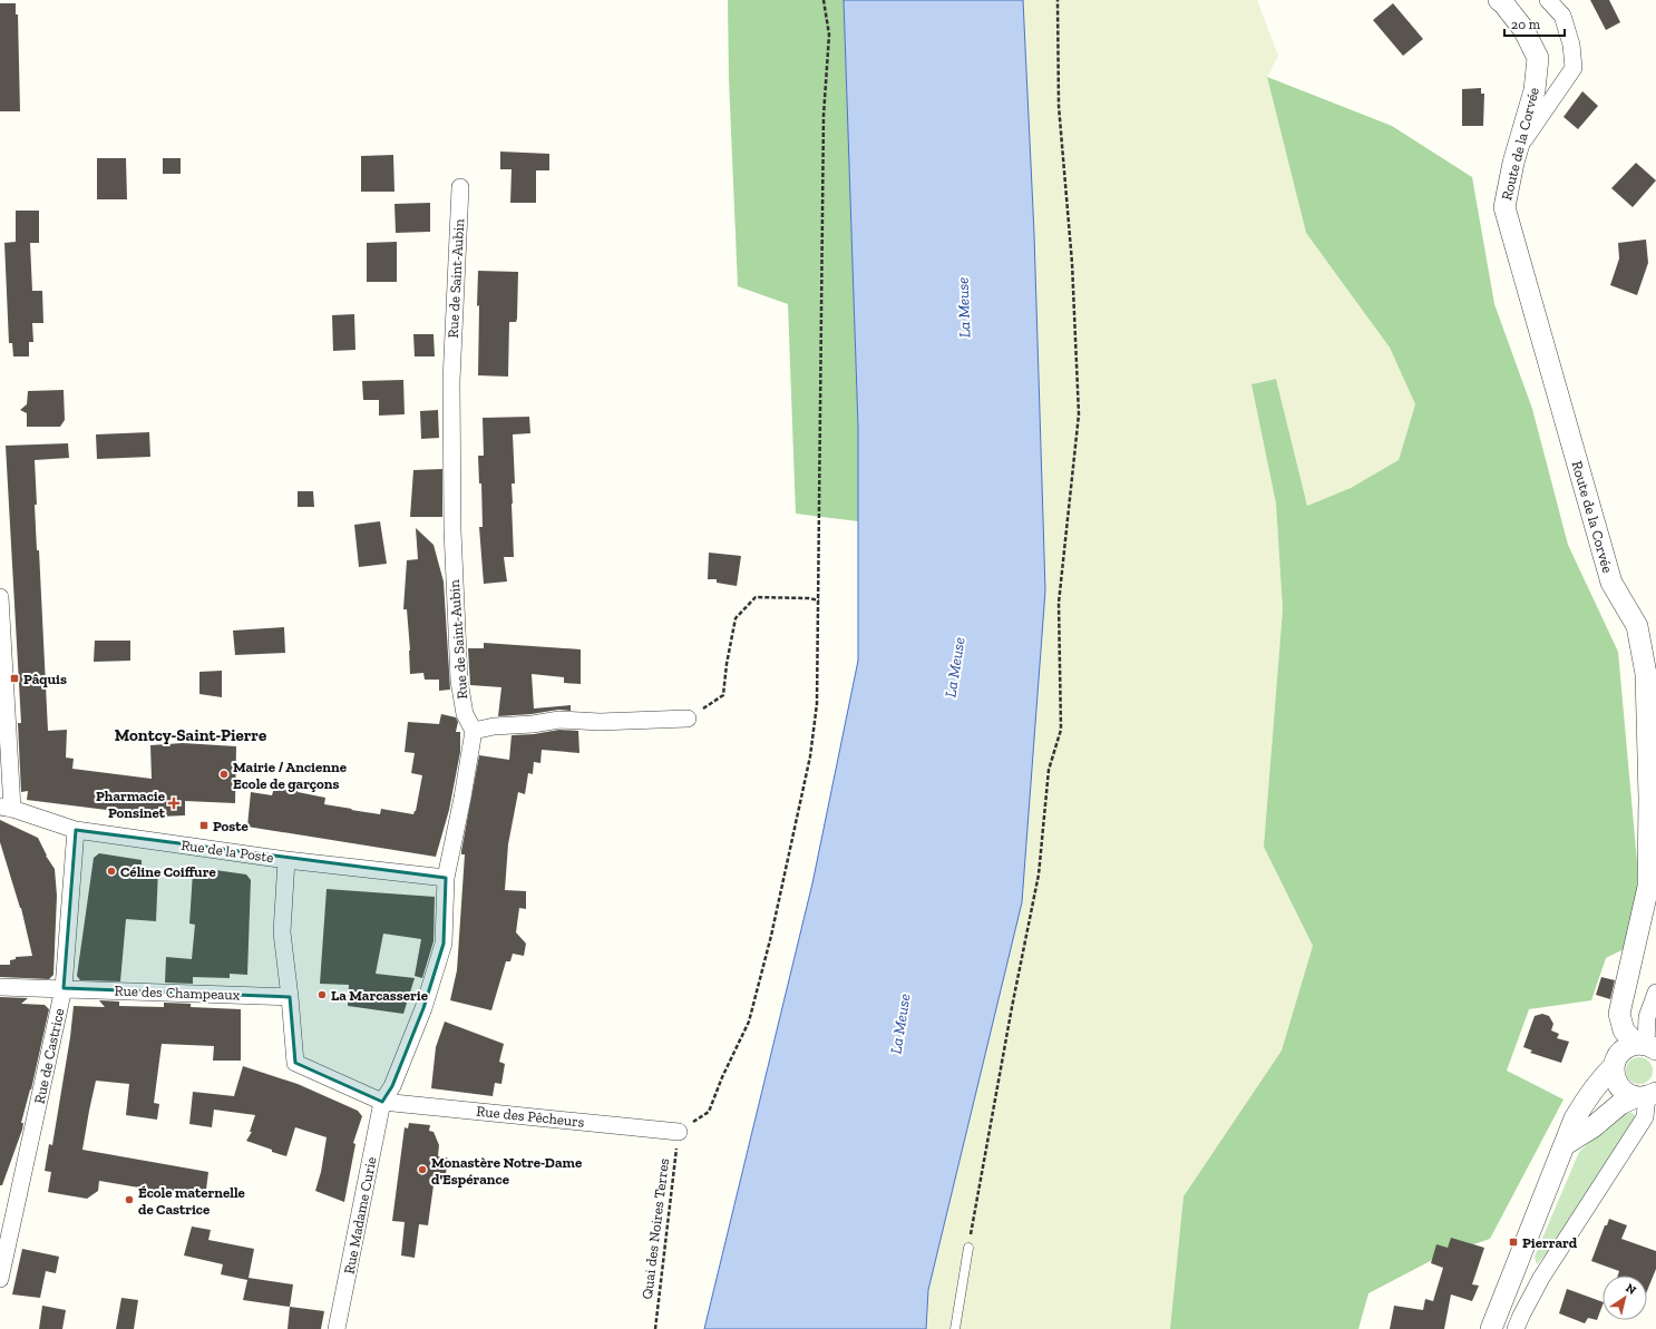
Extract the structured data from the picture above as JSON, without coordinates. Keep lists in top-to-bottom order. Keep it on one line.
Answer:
{"streets":{"street":["Route de la Corvée","Rue de Saint-Aubin","Rue de la Poste","Rue des Champeaux","Rue de Castrice","Rue des Pêcheurs","Rue Madame Curie"],"path":["Quai des Noires Terres"]},"crossings":[["Rue de la Poste","Rue de Castrice"],["Rue des Champeaux","Rue de Castrice"],["Rue des Champeaux","Rue des Pêcheurs"],["Rue des Pêcheurs","Rue Madame Curie"],["Rue des Pêcheurs","Quai des Noires Terres"]],"districts":["Montcy-Saint-Pierre"],"water":["La Meuse"],"places":{"transit":["Pâquis","Poste","Pierrard"],"other":["Mairie / Ancienne Ecole de garçons","Céline Coiffure","La Marcasserie","Monastère Notre-Dame d'Espérance","École maternelle de Castrice"],"health":["Pharmacie Ponsinet"]},"scale_bar":"20 m","north":"top right"}
